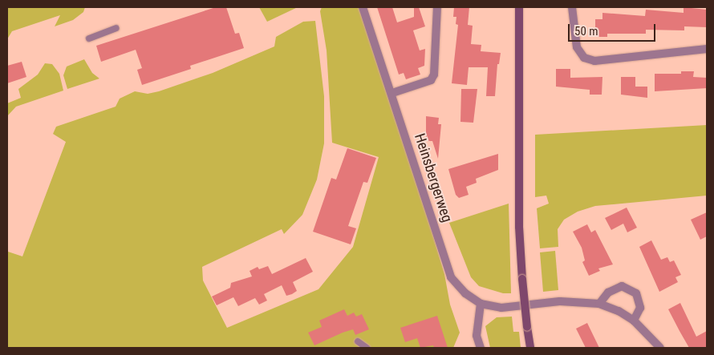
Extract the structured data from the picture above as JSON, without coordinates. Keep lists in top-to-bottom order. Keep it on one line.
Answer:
{"streets":{"street":["Heinsbergerweg"]},"scale_bar":"50 m"}
